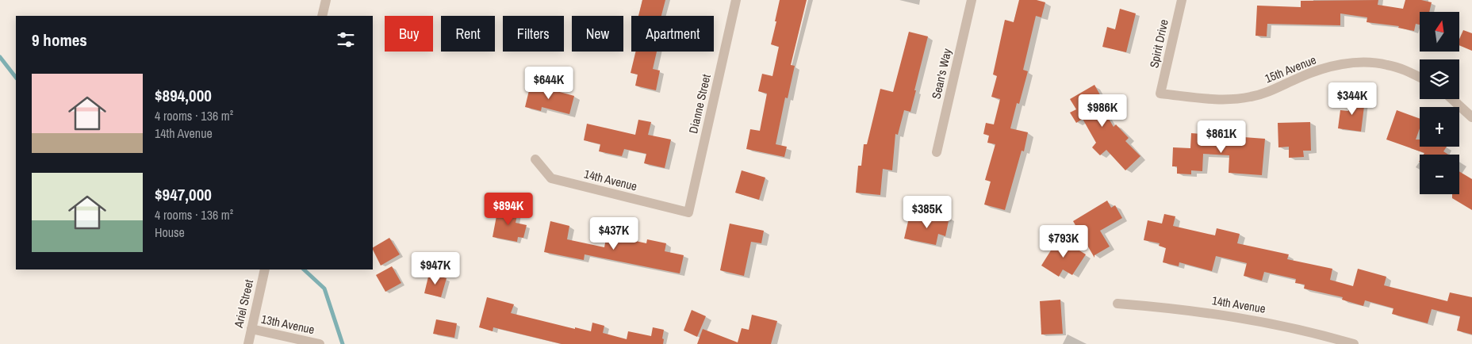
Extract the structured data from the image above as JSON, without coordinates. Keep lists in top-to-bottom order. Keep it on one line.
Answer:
{"streets":{"street":["Spirit Drive","15th Avenue","Sean's Way","Dianne Street","14th Avenue","Ariel Street","13th Avenue"]},"crossings":[["Spirit Drive","15th Avenue"],["Dianne Street","14th Avenue"],["Ariel Street","13th Avenue"]],"north":"top","page":{"map_buttons":["+","−"],"chip":["Buy","Rent","Filters","New","Apartment"],"heading":"9 homes","list":[{"name":"$894,000","note":"4 rooms · 136 m² · 14th Avenue"},{"name":"$947,000","note":"4 rooms · 136 m² · House"}],"price":["$644K","$344K","$986K","$861K","$894K","$385K","$437K","$793K","$947K"]}}
